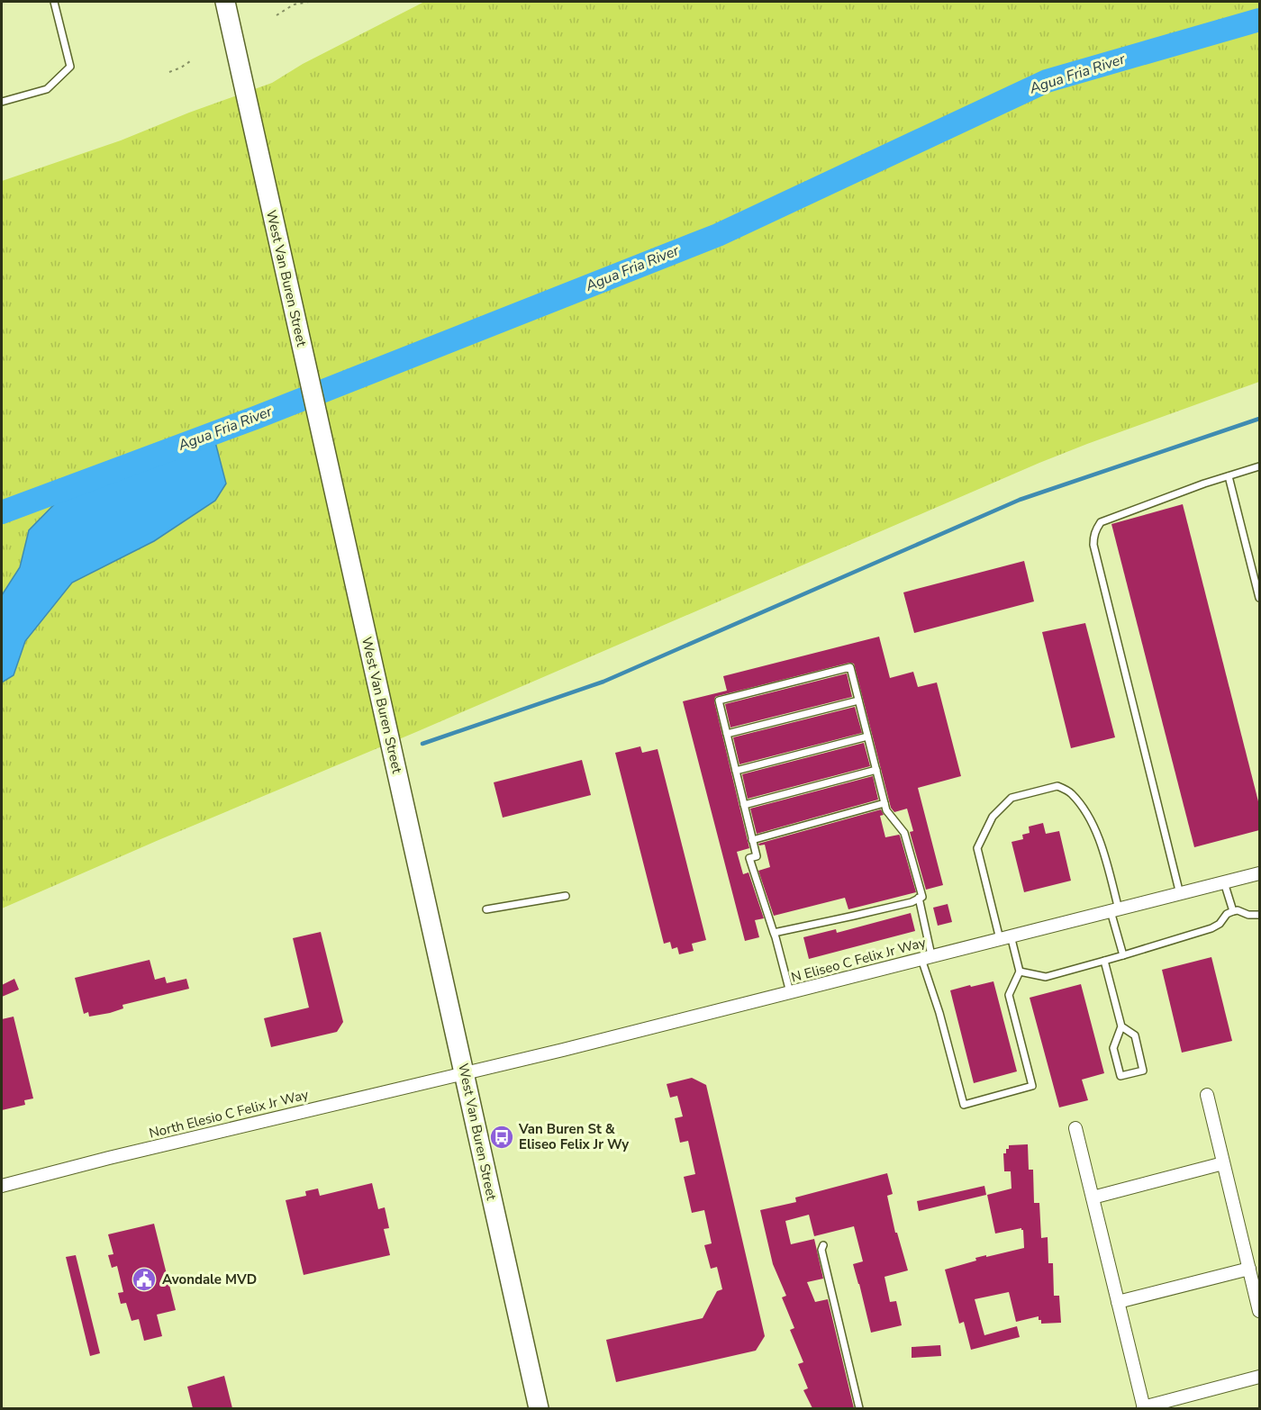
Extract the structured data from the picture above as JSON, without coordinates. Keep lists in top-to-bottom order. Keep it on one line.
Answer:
{"streets":{"main road":["West Van Buren Street"],"street":["N Eliseo C Felix Jr Way","North Elesio C Felix Jr Way"]},"crossings":[["West Van Buren Street","N Eliseo C Felix Jr Way"],["West Van Buren Street","North Elesio C Felix Jr Way"],["N Eliseo C Felix Jr Way","North Elesio C Felix Jr Way"]],"water":["Agua Fria River"],"places":{"bus stop":["Van Buren St & Eliseo Felix Jr Wy"],"public building":["Avondale MVD"]}}
